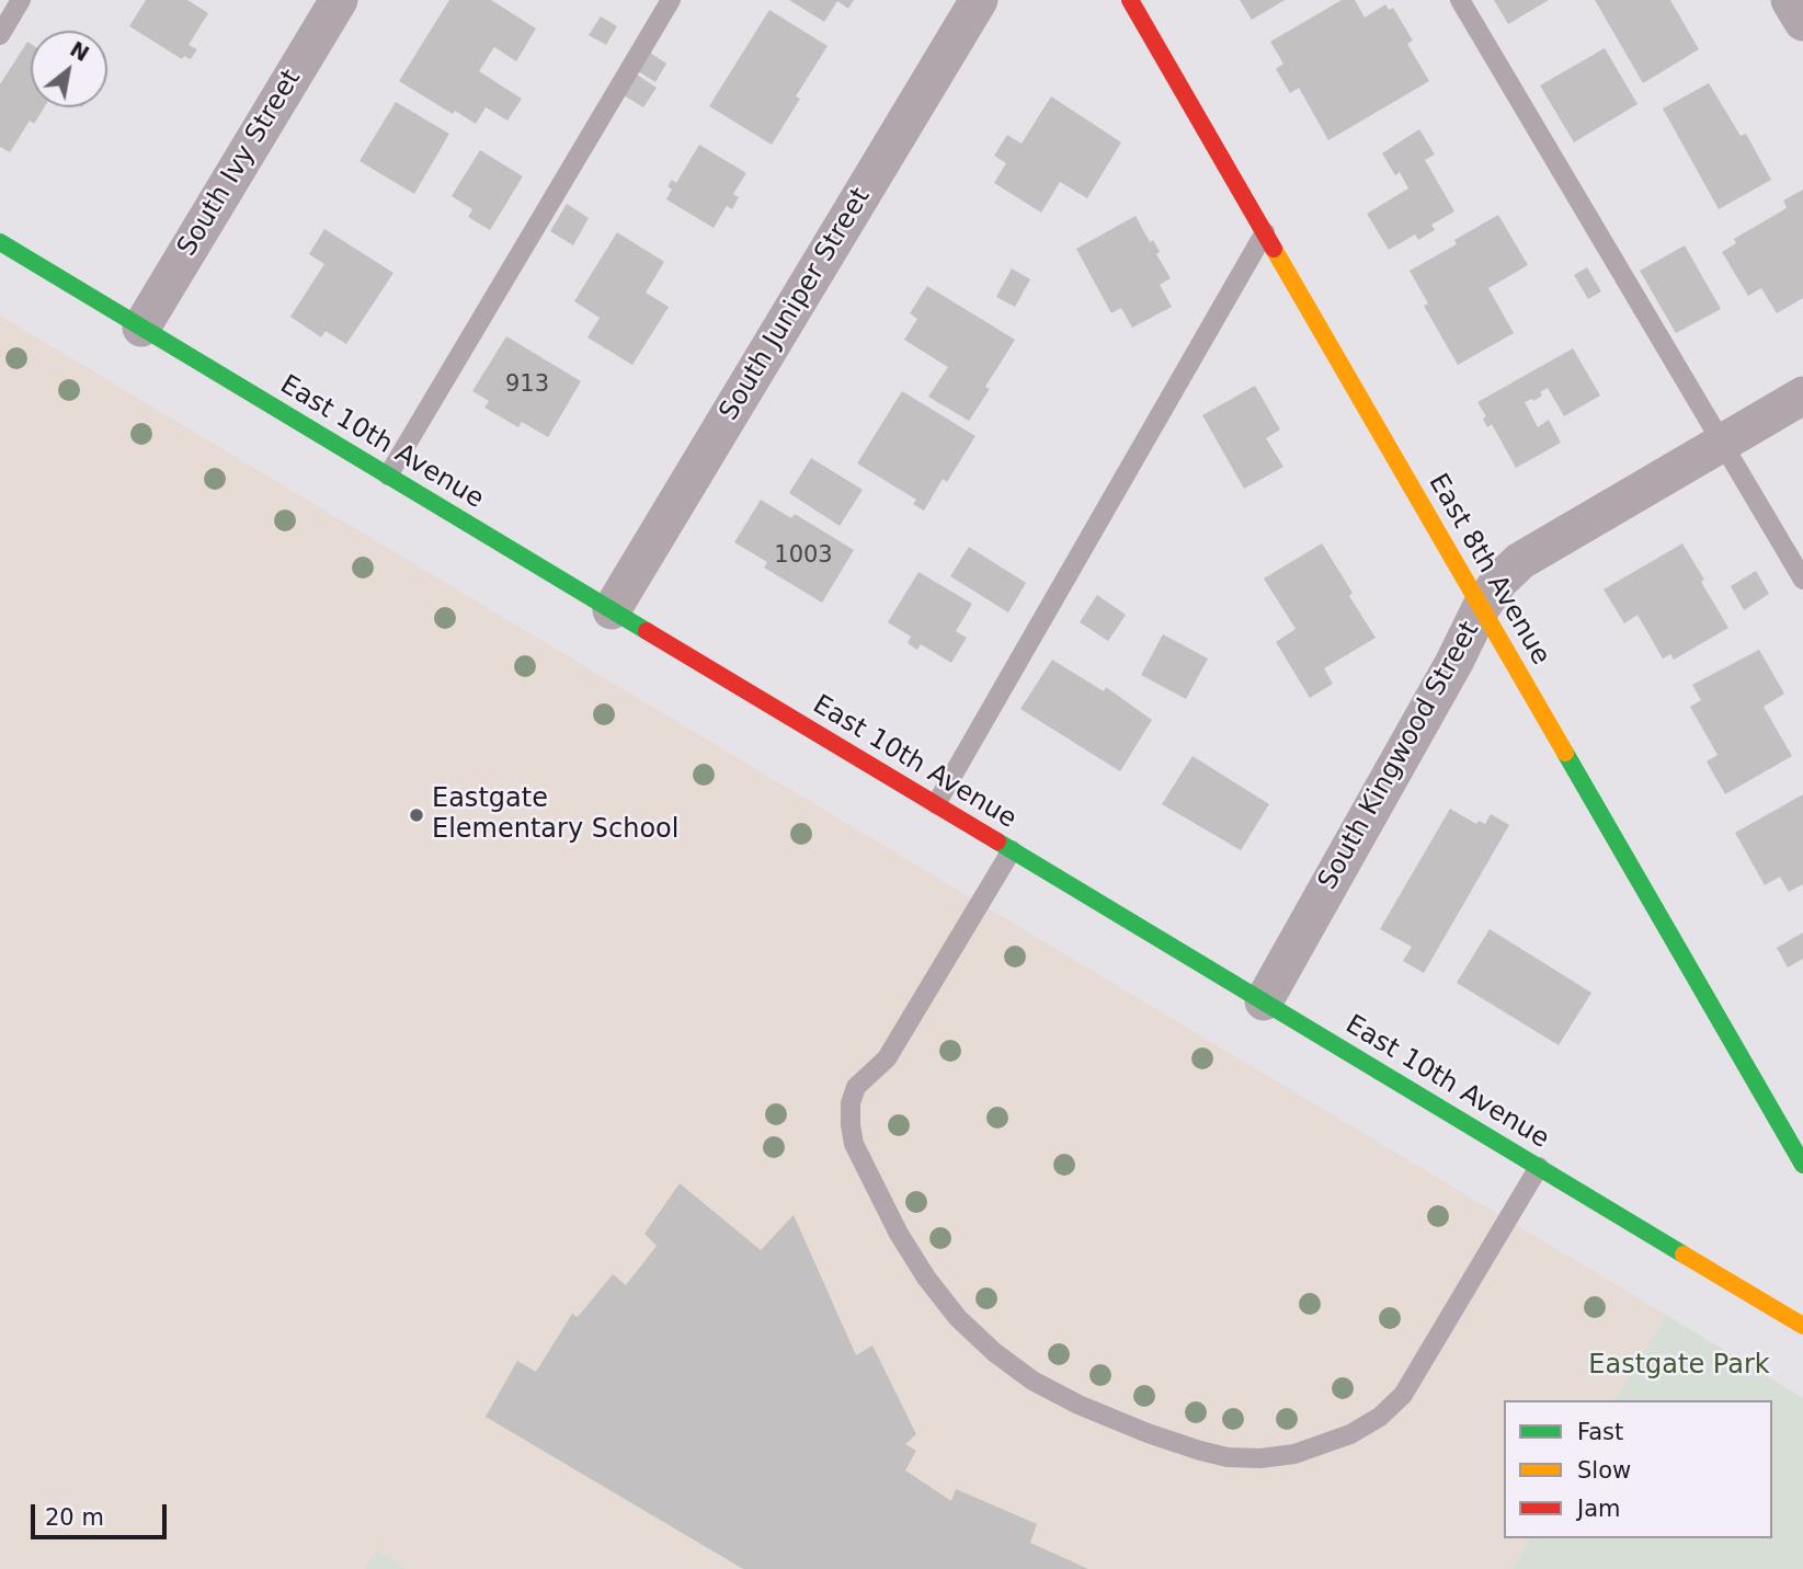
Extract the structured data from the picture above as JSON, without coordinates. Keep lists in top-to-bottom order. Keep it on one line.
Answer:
{"streets":{"street":["South Ivy Street","South Juniper Street","East 10th Avenue","East 8th Avenue","South Kingwood Street"]},"crossings":[["South Ivy Street","East 10th Avenue"],["South Juniper Street","East 10th Avenue"],["East 10th Avenue","South Kingwood Street"],["East 8th Avenue","South Kingwood Street"]],"parks":["Eastgate Park"],"places":["Eastgate Elementary School"],"house_numbers":["913","1003"],"legend":["Fast","Slow","Jam"],"scale_bar":"20 m","north":"top right"}
